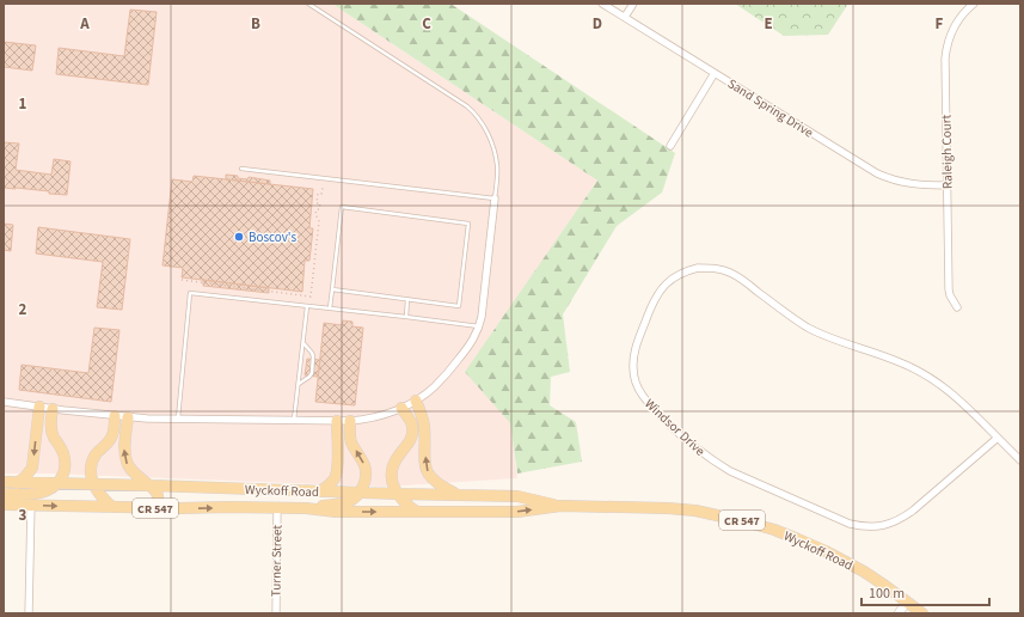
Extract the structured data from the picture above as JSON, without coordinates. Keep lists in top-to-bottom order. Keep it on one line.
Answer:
{"streets":{"main road":["Wyckoff Road","CR 547"],"street":["Sand Spring Drive","Raleigh Court","Windsor Drive","Turner Street"]},"crossings":[["Sand Spring Drive","Raleigh Court"],["Wyckoff Road","Turner Street"]],"places":["Boscov's"],"scale_bar":"100 m","grid":{"columns":["A","B","C","D","E","F"],"rows":["1","2","3"]}}
